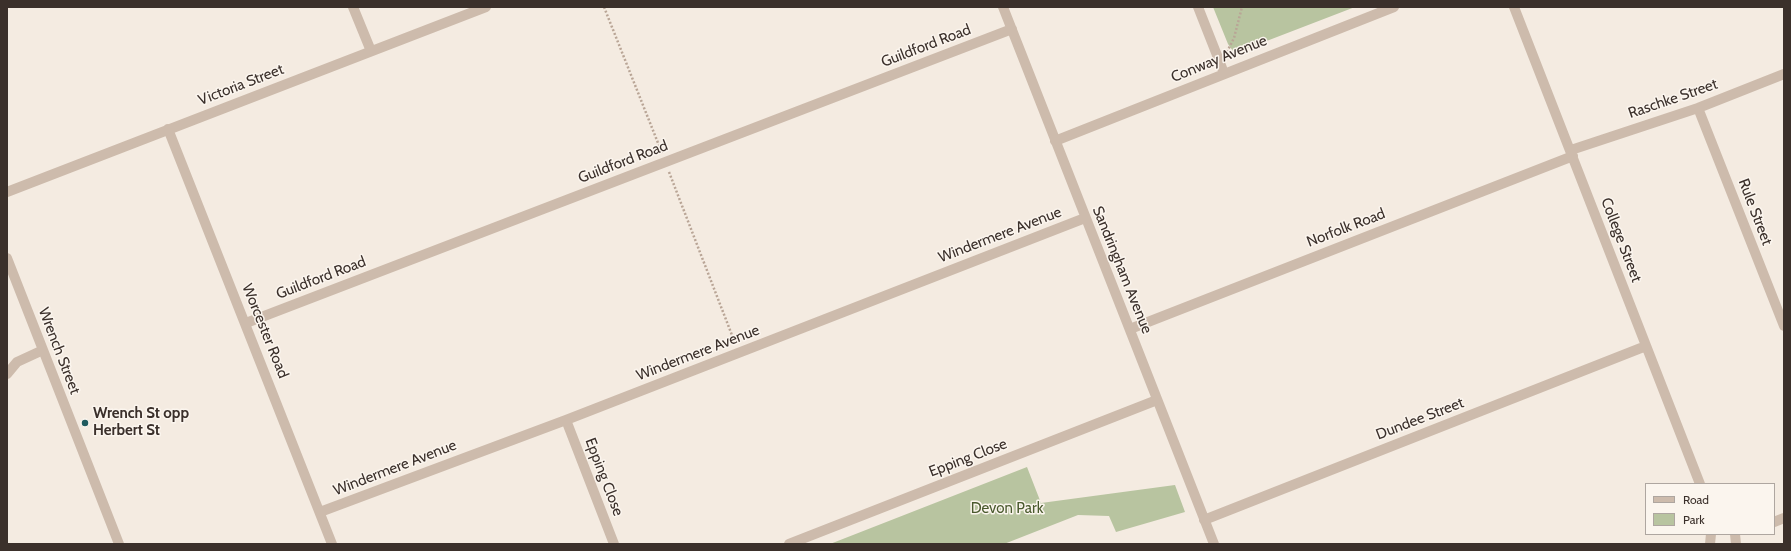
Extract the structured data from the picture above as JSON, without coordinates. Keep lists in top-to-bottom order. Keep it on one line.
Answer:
{"streets":{"street":["Guildford Road","Conway Avenue","Victoria Street","Raschke Street","Rule Street","Norfolk Road","Windermere Avenue","College Street","Sandringham Avenue","Worcester Road","Wrench Street","Dundee Street","Epping Close"]},"crossings":[["Guildford Road","Sandringham Avenue"],["Guildford Road","Worcester Road"],["Conway Avenue","Sandringham Avenue"],["Victoria Street","Worcester Road"],["Raschke Street","Rule Street"],["Raschke Street","Norfolk Road"],["Raschke Street","College Street"],["Norfolk Road","College Street"],["Norfolk Road","Sandringham Avenue"],["Windermere Avenue","Sandringham Avenue"],["Windermere Avenue","Worcester Road"],["Windermere Avenue","Epping Close"],["College Street","Dundee Street"],["Sandringham Avenue","Dundee Street"],["Sandringham Avenue","Epping Close"]],"parks":["Devon Park"],"places":["Wrench St opp Herbert St"],"legend":["Road","Park"]}
